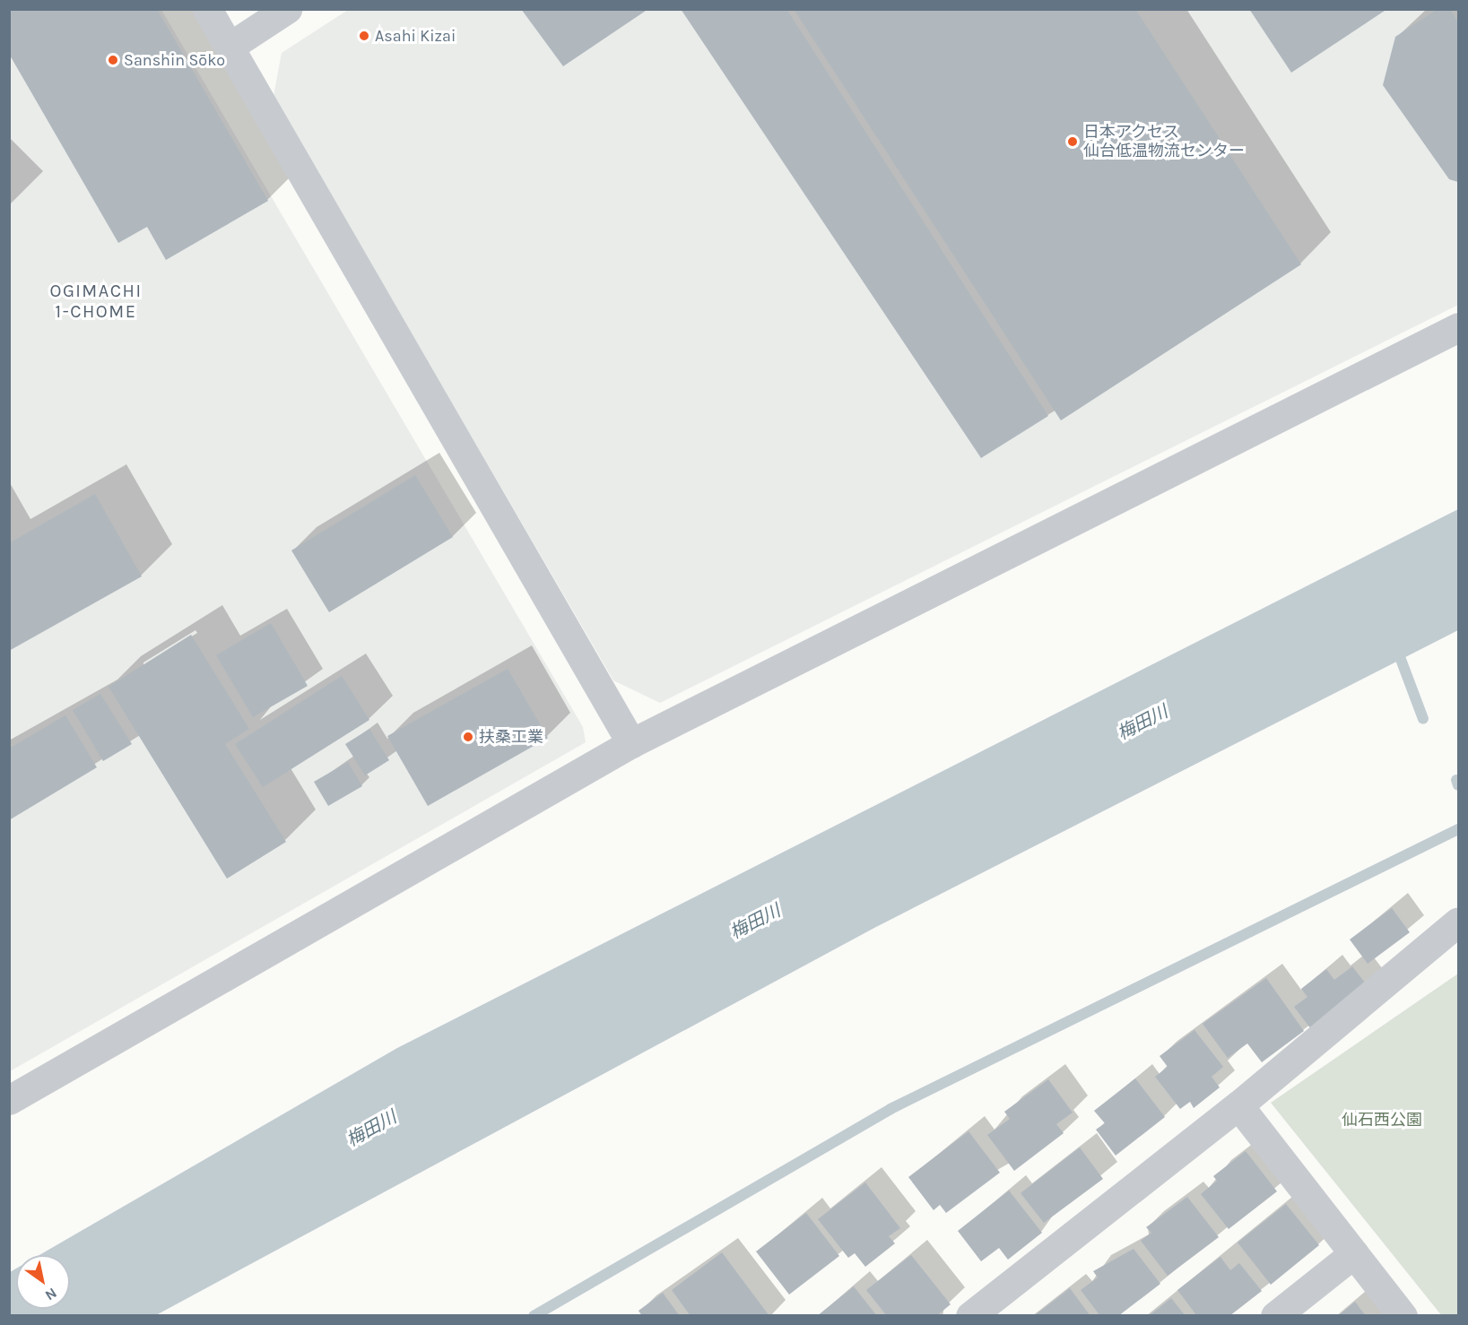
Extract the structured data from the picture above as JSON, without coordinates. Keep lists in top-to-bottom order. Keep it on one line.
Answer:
{"districts":["OGIMACHI 1-CHOME"],"water":["梅田川"],"parks":["仙石西公園"],"places":["Asahi Kizai","Sanshin Sōko","日本アクセス 仙台低温物流センター","扶桑工業"],"north":"bottom right"}
